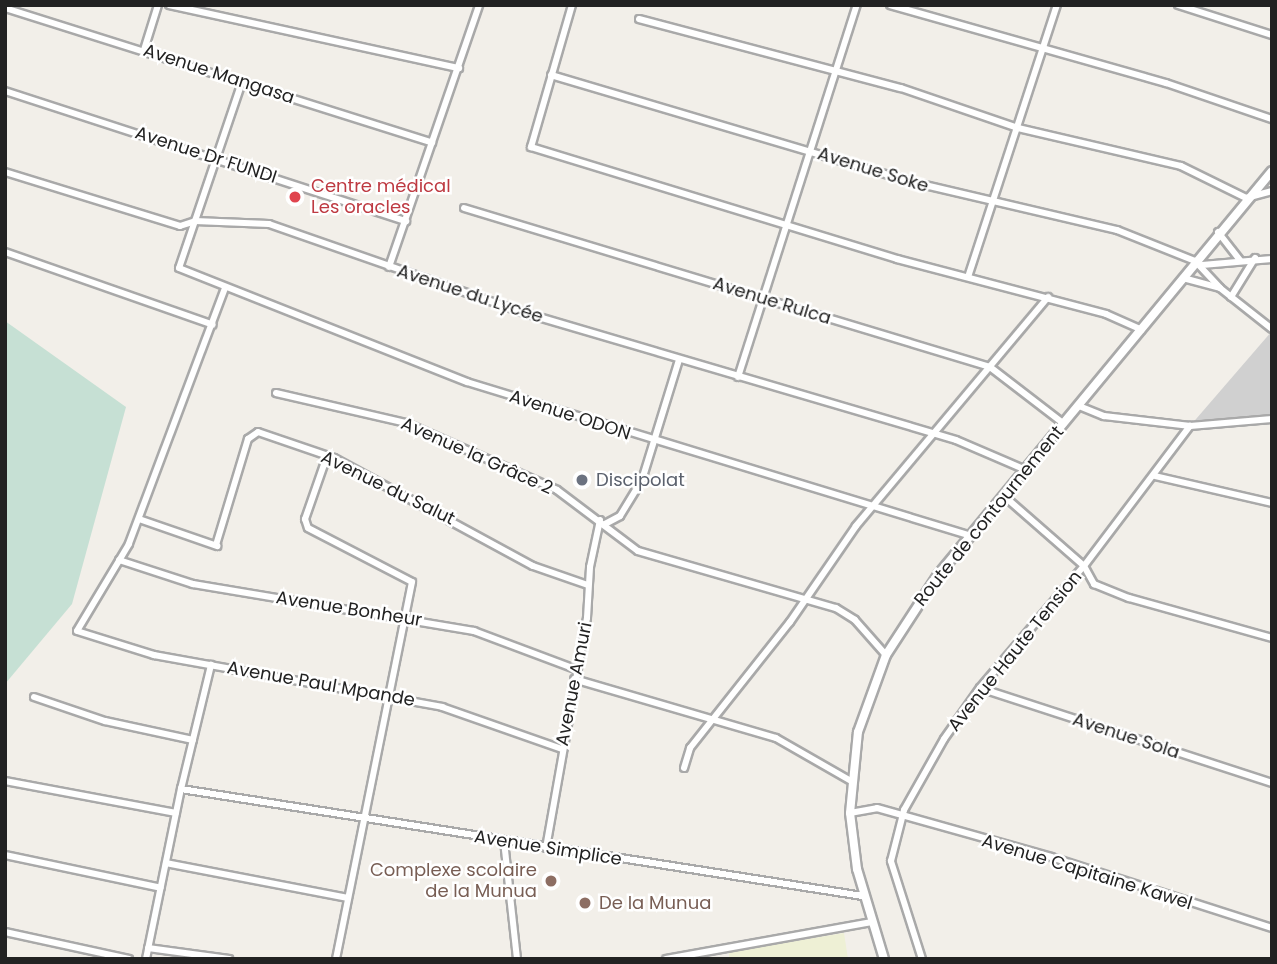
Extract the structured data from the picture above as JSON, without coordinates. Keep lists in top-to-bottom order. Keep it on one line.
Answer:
{"streets":{"street":["Avenue Mangasa","Avenue Dr FUNDI","Avenue Soke","Avenue du Lycée","Avenue Rulca","Avenue ODON","Avenue la Grâce 2","Avenue du Salut","Route de contournement","Avenue Bonheur","Avenue Haute Tension","Avenue Paul Mpande","Avenue Amuri","Avenue Sola","Avenue Simplice","Avenue Capitaine Kawel"]},"crossings":[["Avenue Soke","Route de contournement"],["Avenue du Lycée","Avenue ODON"],["Avenue du Lycée","Route de contournement"],["Avenue Rulca","Route de contournement"],["Avenue ODON","Route de contournement"],["Avenue la Grâce 2","Route de contournement"],["Avenue la Grâce 2","Avenue Amuri"],["Avenue du Salut","Avenue Amuri"],["Route de contournement","Avenue Simplice"],["Avenue Bonheur","Avenue Paul Mpande"],["Avenue Bonheur","Avenue Amuri"],["Avenue Haute Tension","Avenue Sola"],["Avenue Haute Tension","Avenue Capitaine Kawel"],["Avenue Paul Mpande","Avenue Amuri"],["Avenue Amuri","Avenue Simplice"]],"places":["Centre médical Les oracles","Discipolat","Complexe scolaire de la Munua","De la Munua"]}
